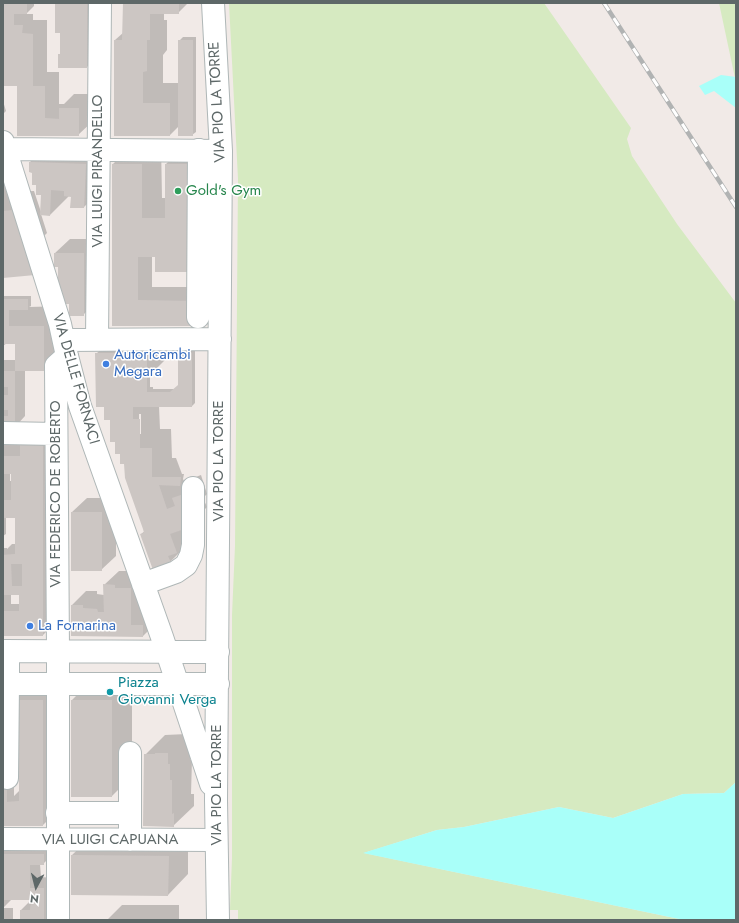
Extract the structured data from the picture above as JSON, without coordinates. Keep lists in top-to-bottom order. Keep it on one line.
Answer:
{"streets":{"street":["VIA PIO LA TORRE","VIA LUIGI PIRANDELLO","VIA DELLE FORNACI","VIA FEDERICO DE ROBERTO","VIA LUIGI CAPUANA"]},"crossings":[["VIA PIO LA TORRE","VIA DELLE FORNACI"],["VIA PIO LA TORRE","VIA LUIGI CAPUANA"],["VIA DELLE FORNACI","VIA FEDERICO DE ROBERTO"]],"places":["Gold's Gym","Autoricambi Megara","La Fornarina","Piazza Giovanni Verga"],"north":"bottom"}
